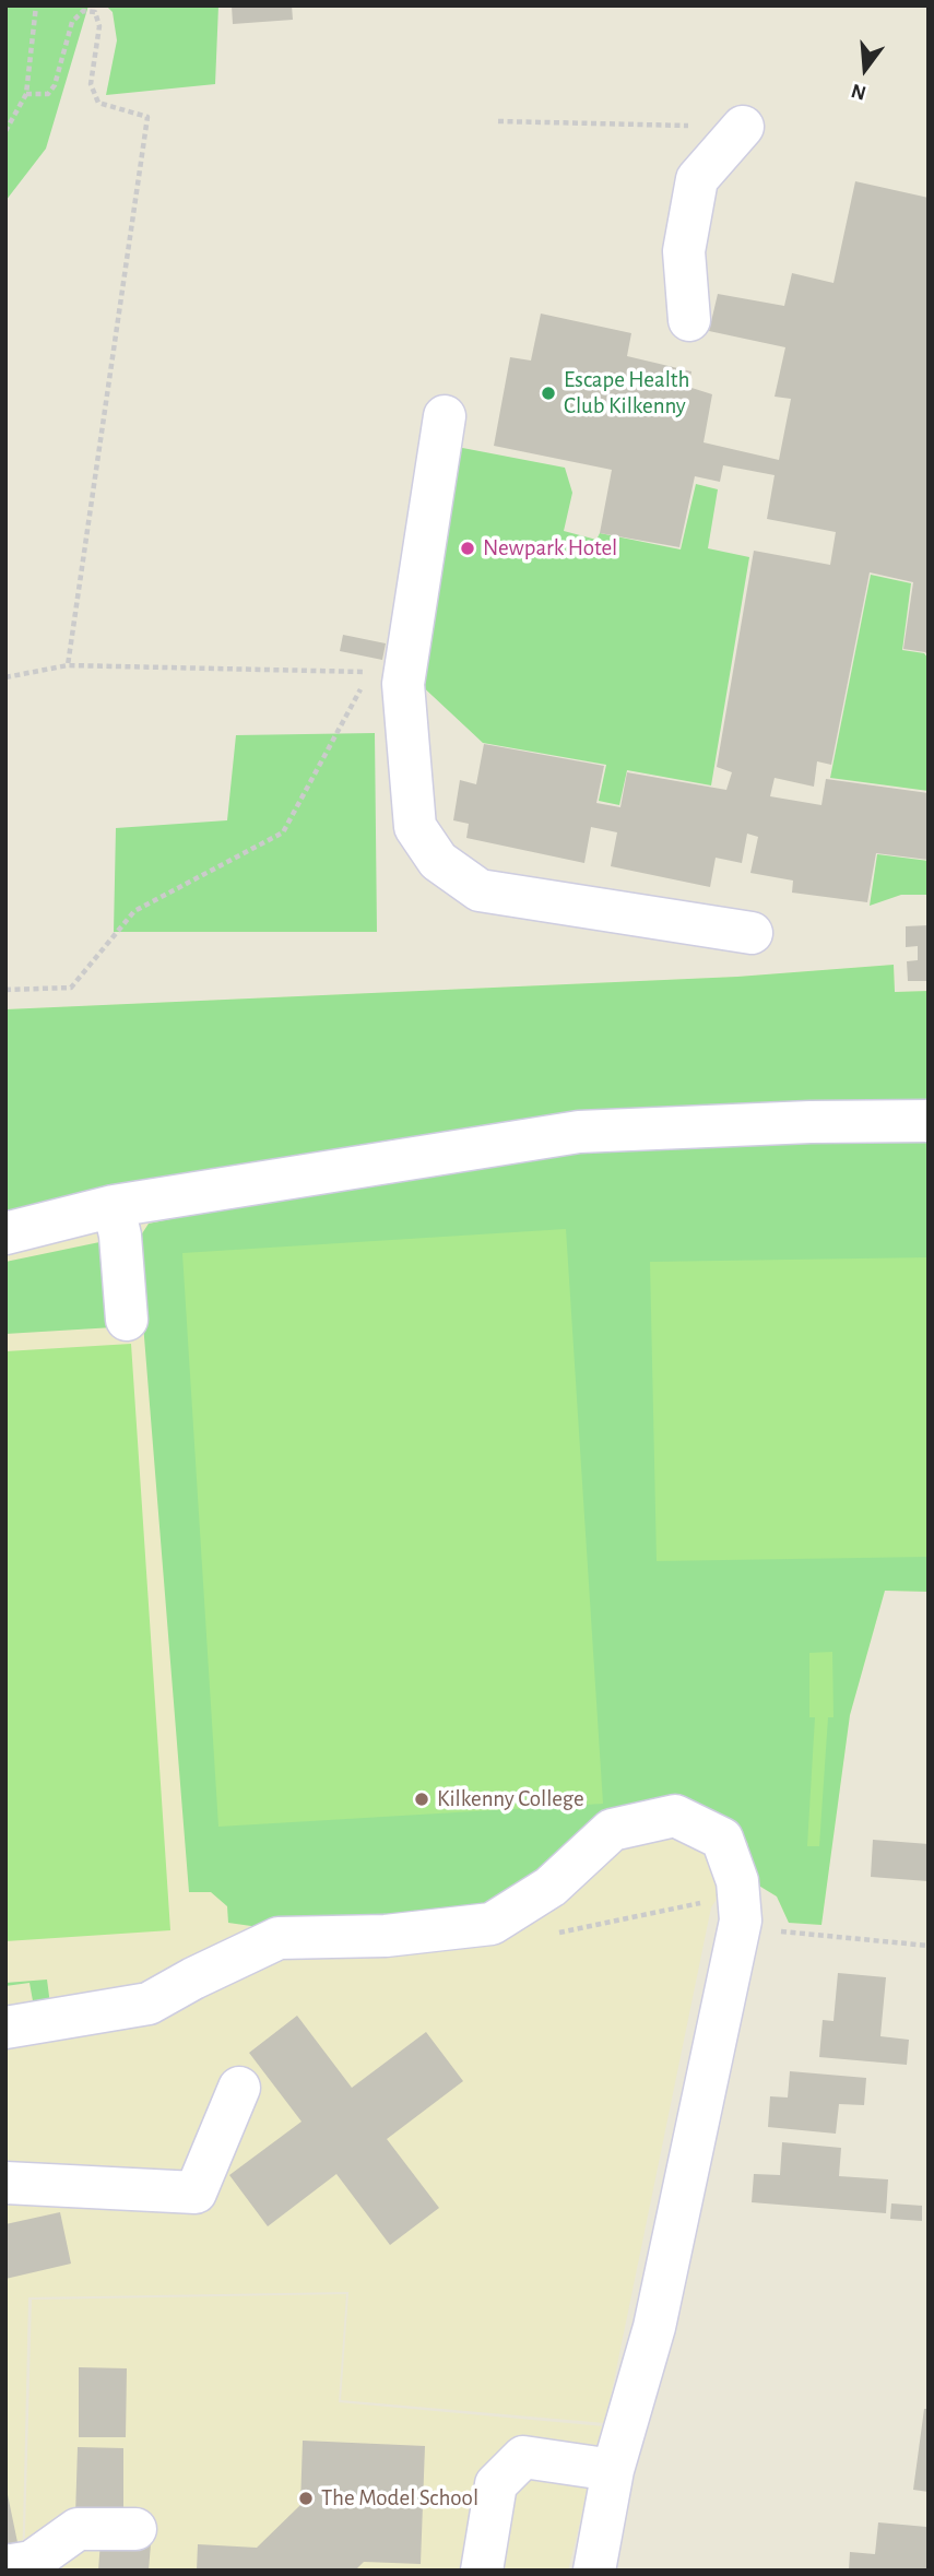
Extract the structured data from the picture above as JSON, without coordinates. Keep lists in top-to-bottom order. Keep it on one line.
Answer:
{"places":["Escape Health Club Kilkenny","Newpark Hotel","Kilkenny College","The Model School"],"north":"bottom"}
